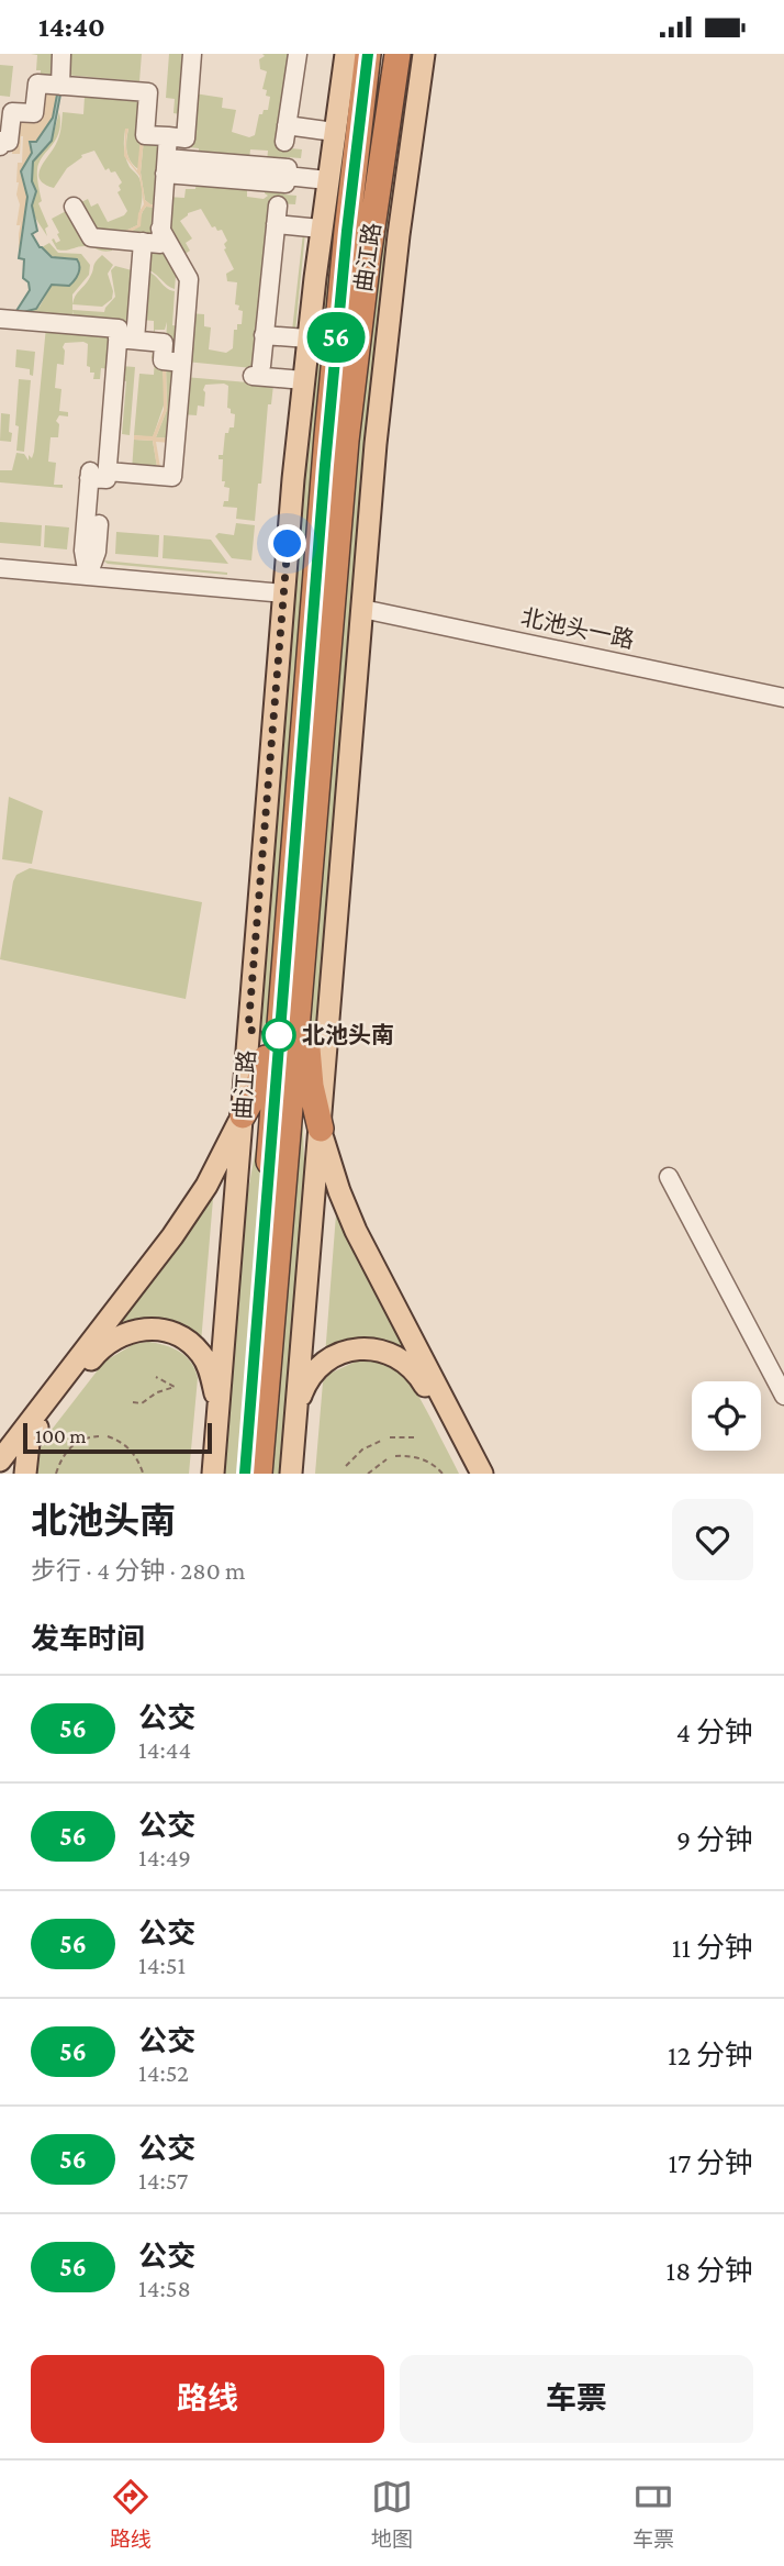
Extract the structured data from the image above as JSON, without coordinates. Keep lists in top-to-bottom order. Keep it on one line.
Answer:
{"streets":{"highway":["曲江路"],"street":["北池头一路"]},"crossings":[["曲江路","北池头一路"]],"places":["北池头南"],"lines":["bus line 56"],"scale_bar":"100 m","page":{"status":"14:40","on_map":"56","scale":"100 m","heading":[["北池头南","步行 · 4 分钟 · 280 m"],"发车时间"],"list":[{"mark":"56","name":"公交","note":"14:44","value":"4 分钟"},{"mark":"56","name":"公交","note":"14:49","value":"9 分钟"},{"mark":"56","name":"公交","note":"14:51","value":"11 分钟"},{"mark":"56","name":"公交","note":"14:52","value":"12 分钟"},{"mark":"56","name":"公交","note":"14:57","value":"17 分钟"},{"mark":"56","name":"公交","note":"14:58","value":"18 分钟"}],"buttons":["路线","车票"],"tabs":["路线","地图","车票"]}}
